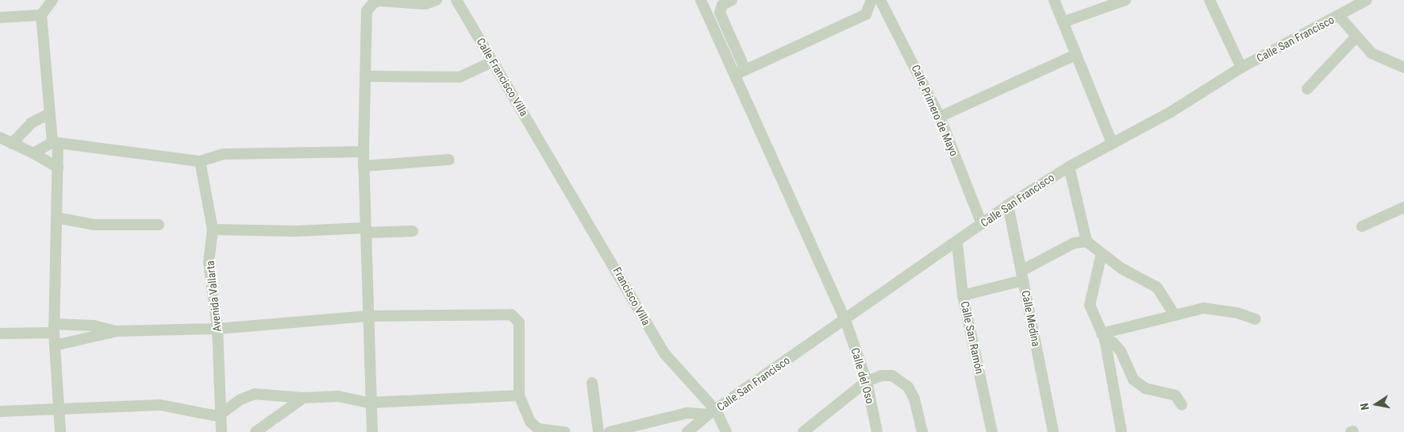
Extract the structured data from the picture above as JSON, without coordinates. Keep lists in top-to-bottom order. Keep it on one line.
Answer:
{"streets":{"street":["Calle San Francisco","Calle Francisco Villa","Calle Primero de Mayo","Avenida Vallarta","Francisco Villa","Calle Medina","Calle San Ramón","Calle del Oso"]},"crossings":[["Calle San Francisco","Calle Primero de Mayo"],["Calle San Francisco","Francisco Villa"],["Calle San Francisco","Calle Medina"],["Calle San Francisco","Calle San Ramón"],["Calle San Francisco","Calle del Oso"],["Calle Francisco Villa","Francisco Villa"]],"north":"left"}
